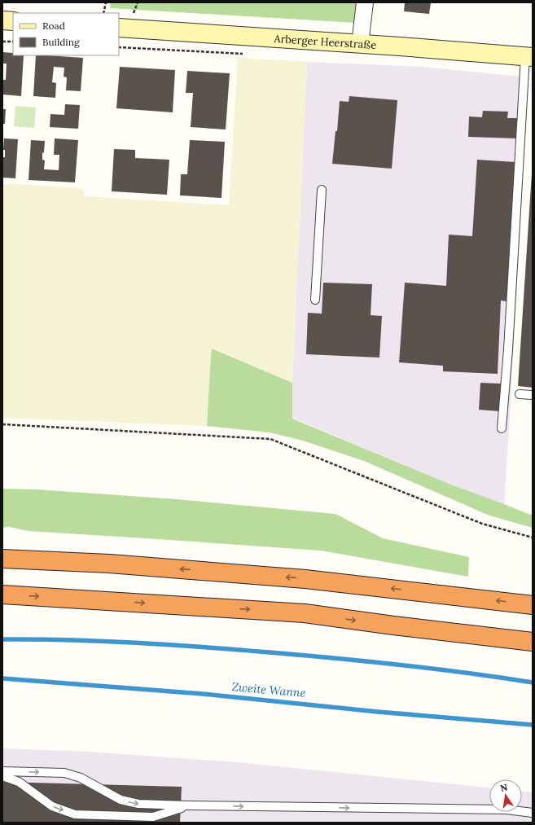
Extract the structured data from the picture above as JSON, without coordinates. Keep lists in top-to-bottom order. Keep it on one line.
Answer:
{"streets":{"main road":["Arberger Heerstraße"]},"water":["Zweite Wanne"],"legend":["Road","Building"],"north":"top"}
